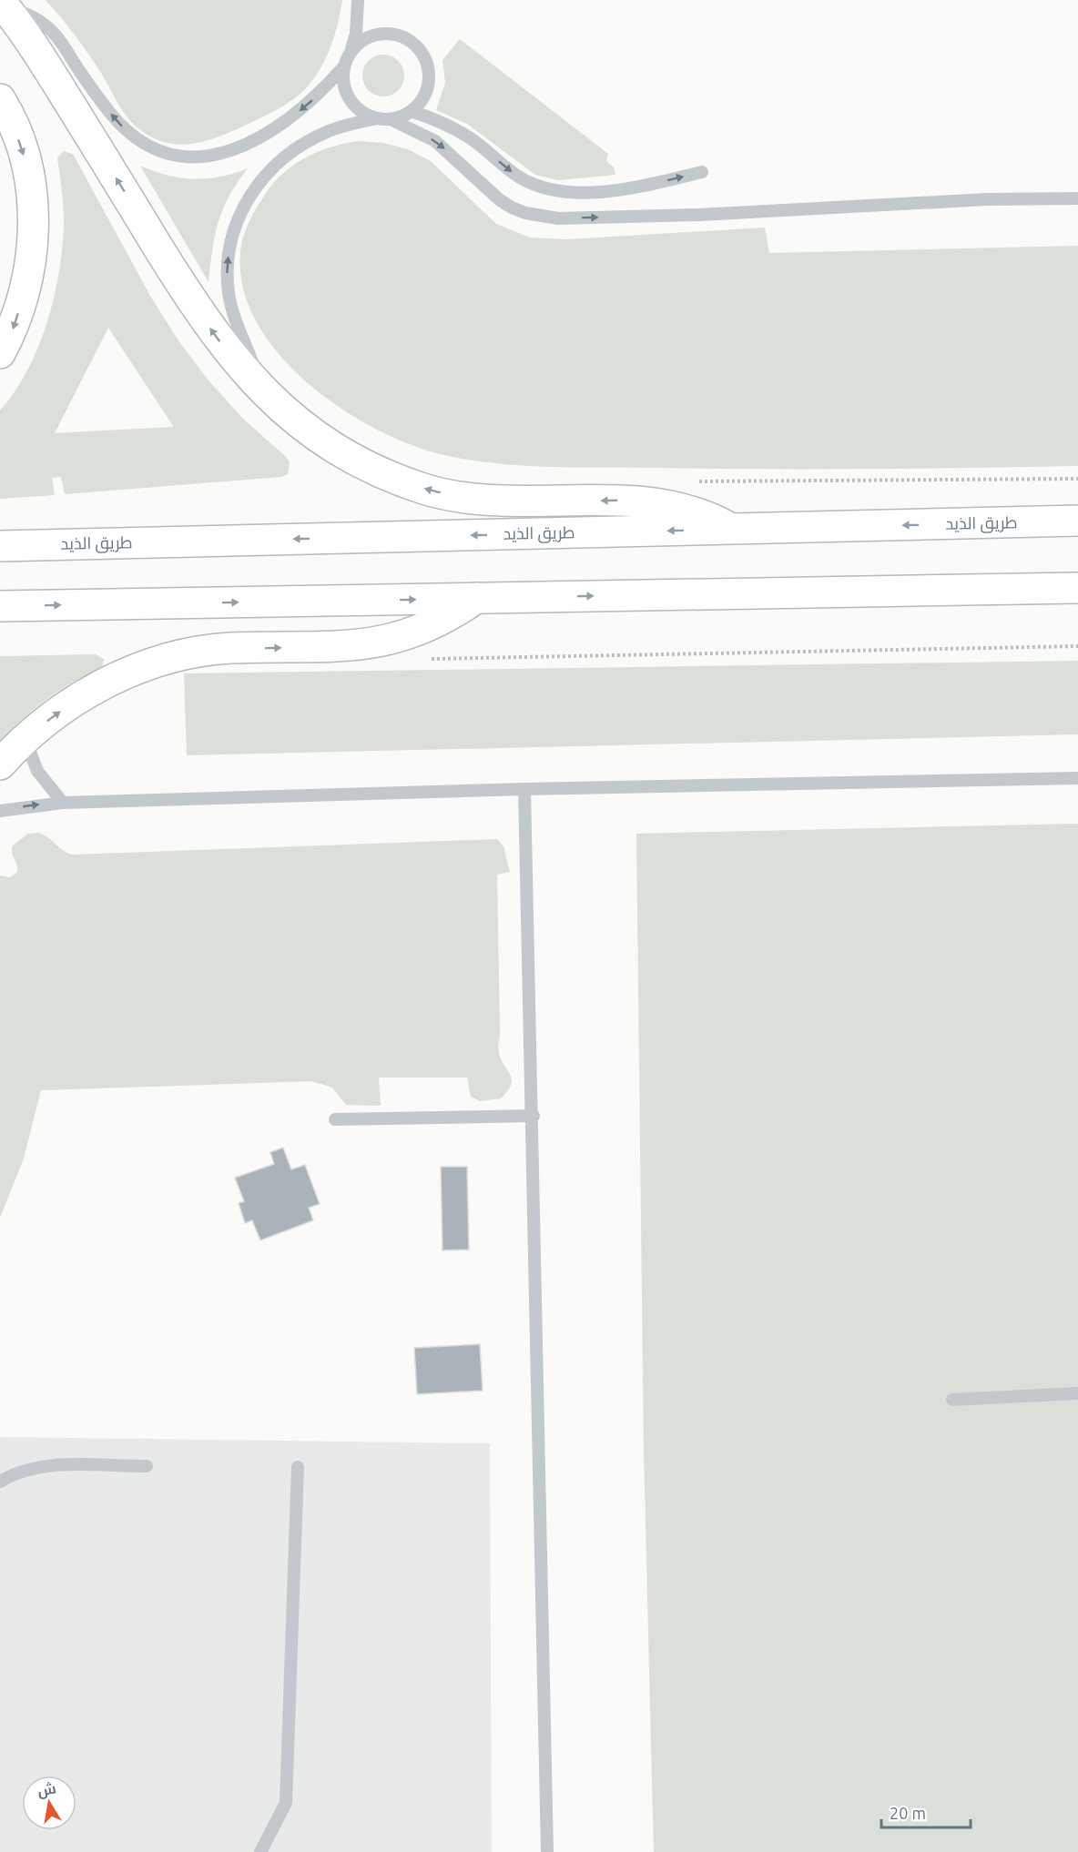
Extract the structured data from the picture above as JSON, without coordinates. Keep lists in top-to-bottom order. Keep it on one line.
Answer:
{"streets":{"highway":["طريق الذيد"]},"scale_bar":"20 m","north":"top"}
